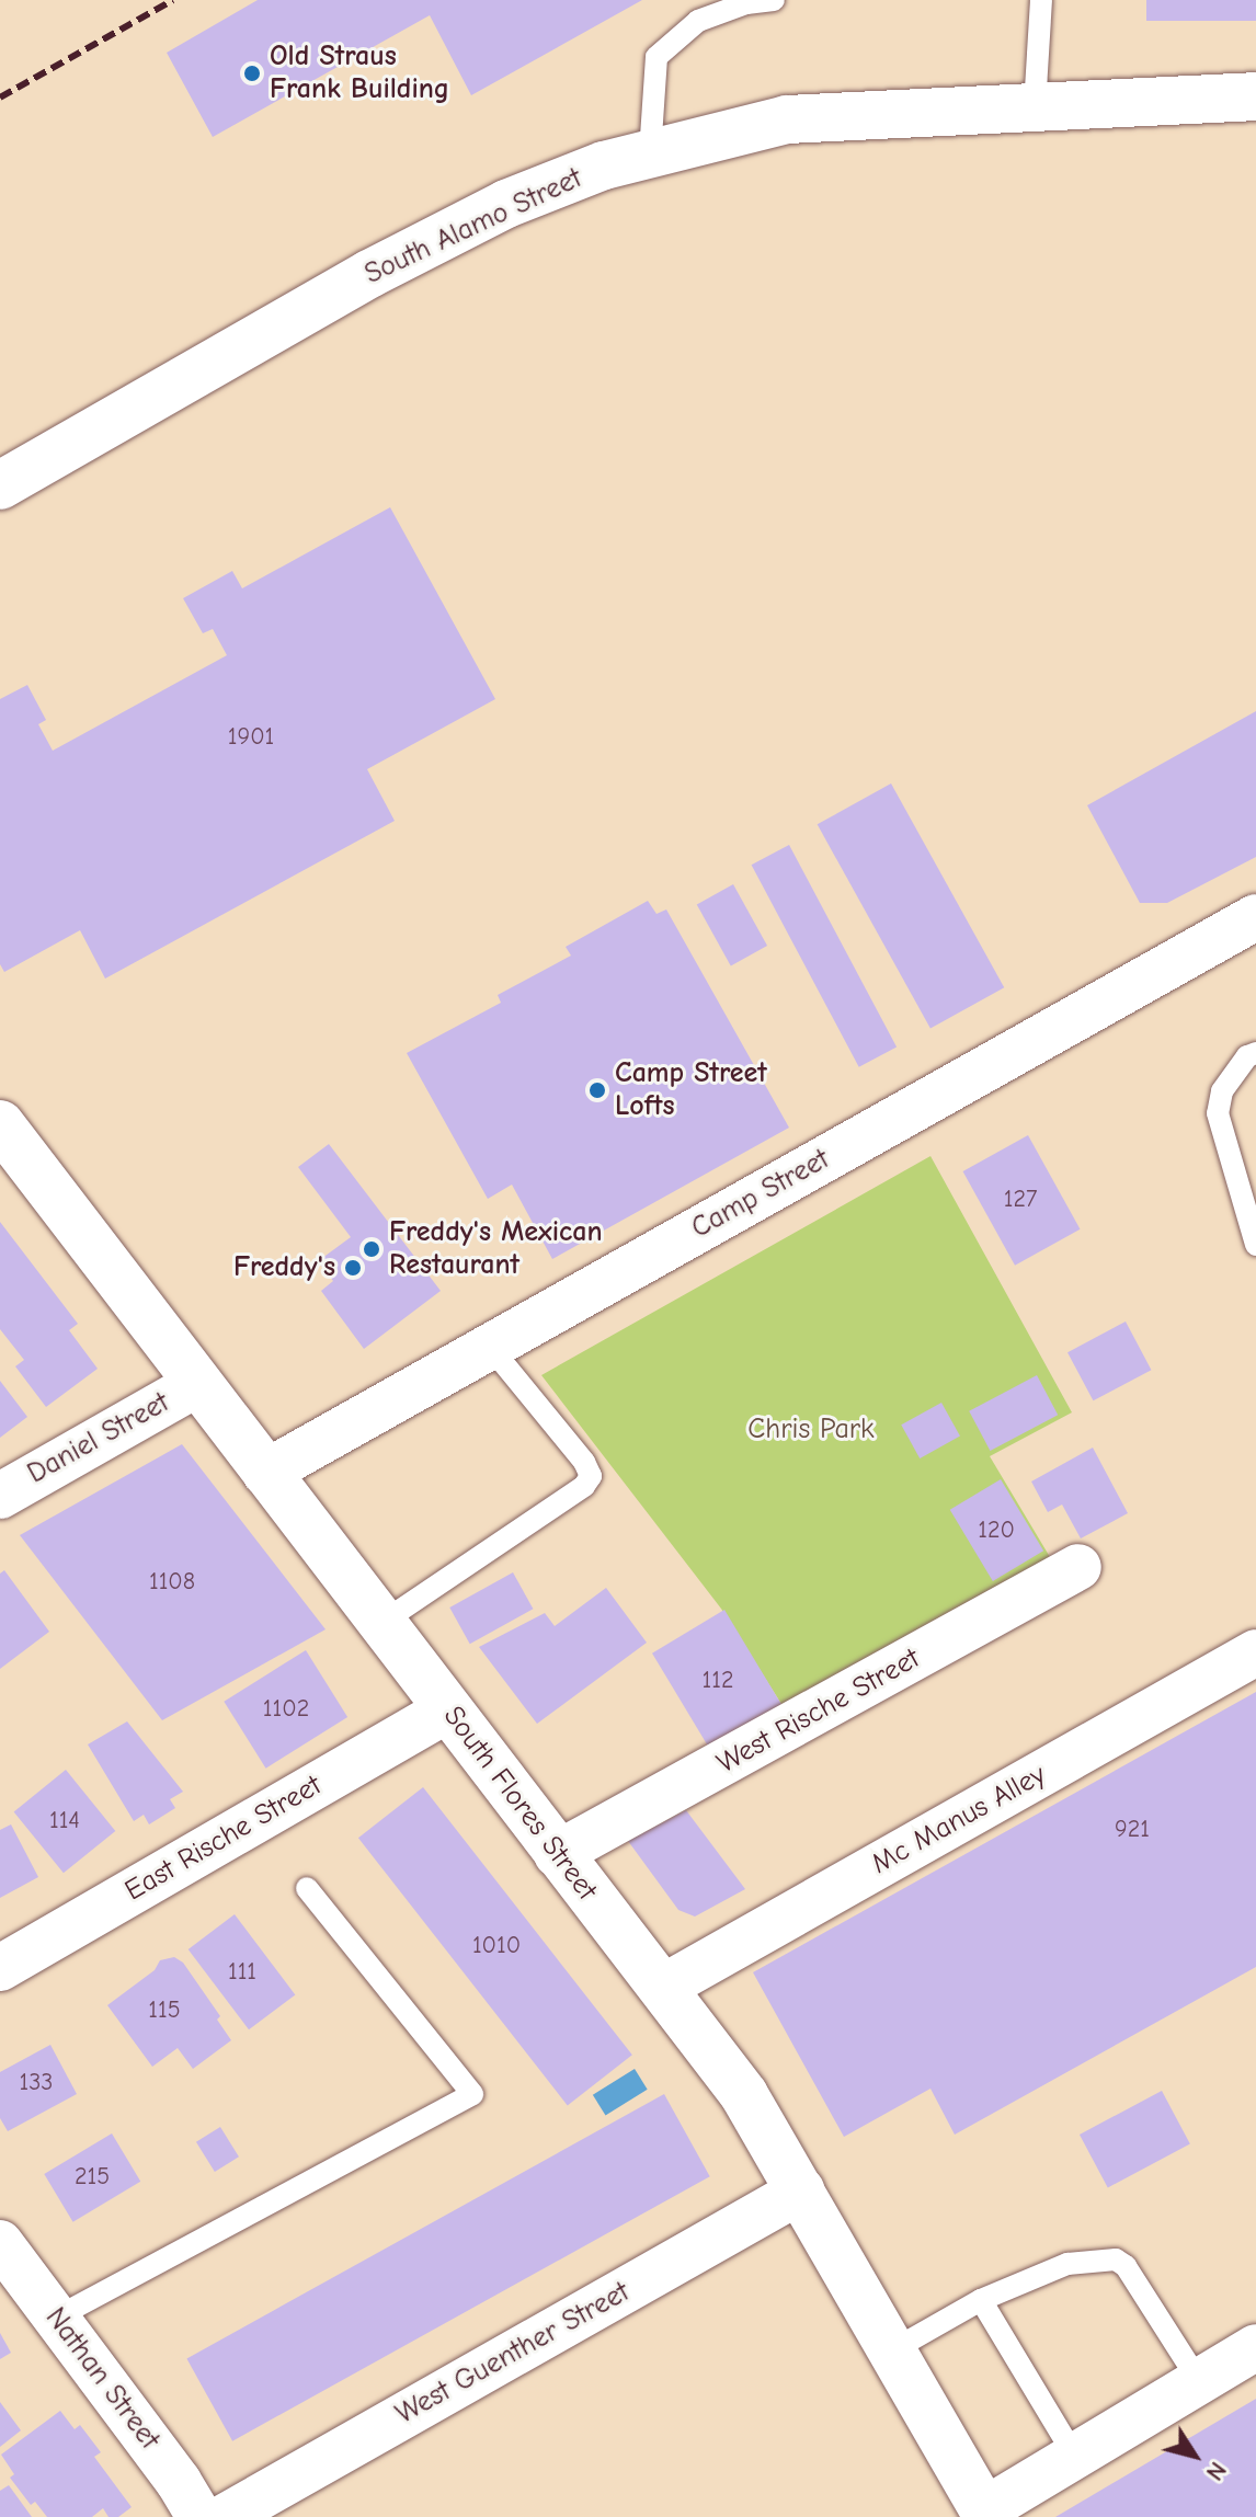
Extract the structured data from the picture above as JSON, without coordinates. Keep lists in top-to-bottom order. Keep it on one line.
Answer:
{"streets":{"main road":["South Alamo Street","South Flores Street"],"street":["Camp Street","Daniel Street","West Rische Street","Mc Manus Alley","East Rische Street","West Guenther Street","Nathan Street"]},"crossings":[["Camp Street","South Flores Street"],["Daniel Street","South Flores Street"],["West Rische Street","South Flores Street"],["South Flores Street","Mc Manus Alley"],["South Flores Street","East Rische Street"],["South Flores Street","West Guenther Street"]],"parks":["Chris Park"],"places":["Old Straus Frank Building","Camp Street Lofts","Freddy's Mexican Restaurant","Freddy's"],"house_numbers":["1901","127","120","1108","112","1102","114","921","1010","111","115","133","215"],"north":"bottom right"}
